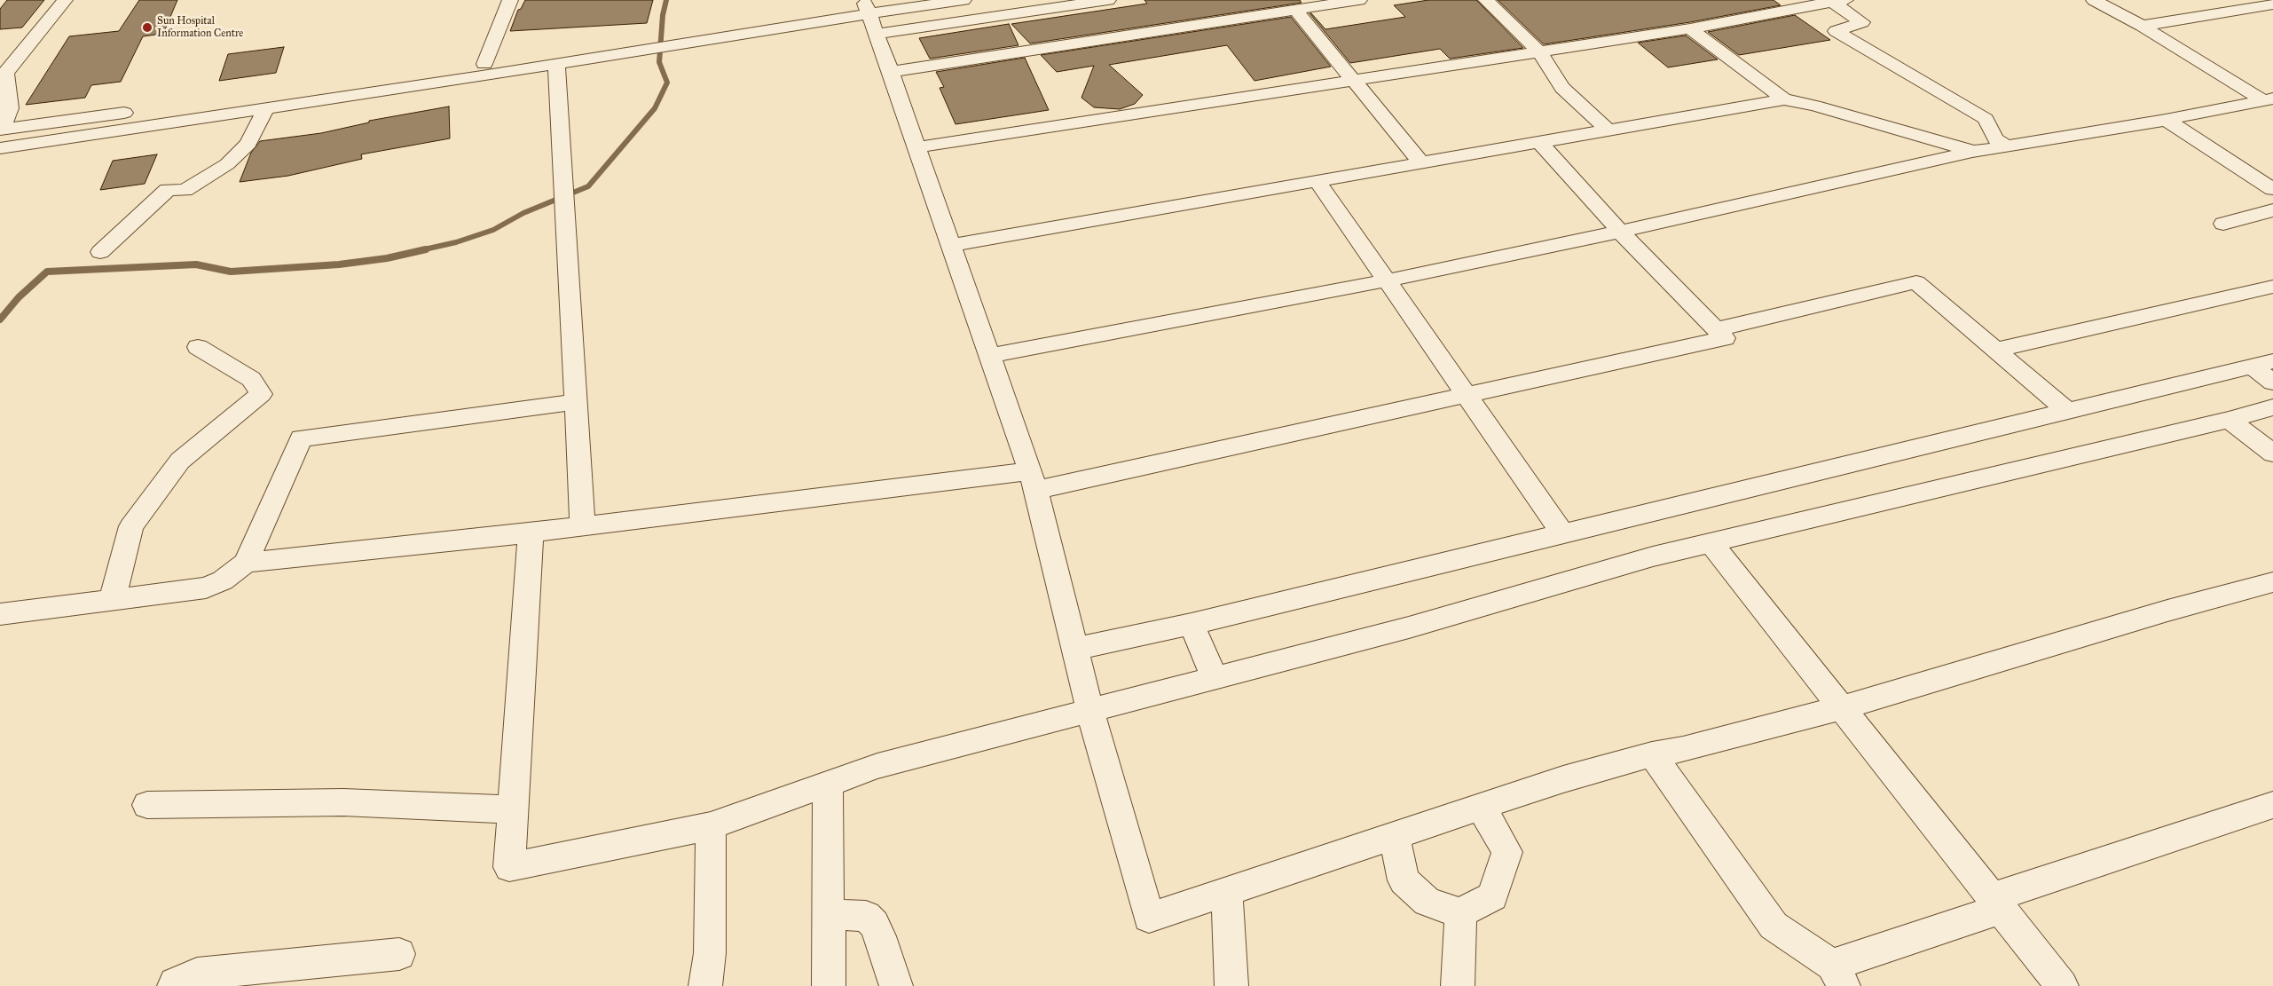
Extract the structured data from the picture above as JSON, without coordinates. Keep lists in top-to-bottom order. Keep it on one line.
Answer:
{"places":["Sun Hospital Information Centre"]}
